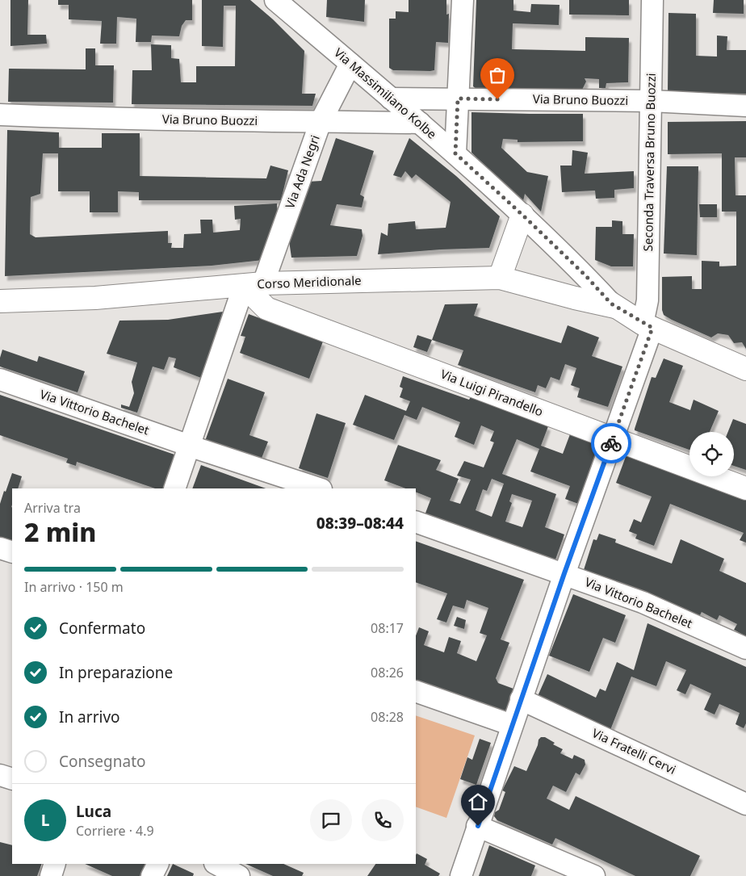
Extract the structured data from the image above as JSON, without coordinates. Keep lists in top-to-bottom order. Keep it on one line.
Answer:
{"streets":{"street":["Via Massimiliano Kolbe","Via Bruno Buozzi","Seconda Traversa Bruno Buozzi","Via Ada Negri","Corso Meridionale","Via Luigi Pirandello","Via Vittorio Bachelet","Via Fratelli Cervi"]},"crossings":[["Via Massimiliano Kolbe","Via Bruno Buozzi"],["Via Massimiliano Kolbe","Seconda Traversa Bruno Buozzi"],["Via Massimiliano Kolbe","Via Ada Negri"],["Via Massimiliano Kolbe","Corso Meridionale"],["Via Bruno Buozzi","Seconda Traversa Bruno Buozzi"],["Via Bruno Buozzi","Via Ada Negri"],["Via Ada Negri","Corso Meridionale"],["Via Ada Negri","Via Luigi Pirandello"],["Via Ada Negri","Via Vittorio Bachelet"],["Corso Meridionale","Via Luigi Pirandello"]],"page":{"heading":["2 min","Arriva tra","08:39–08:44"],"panel":["Luca","Corriere · 4.9"],"bar":"In arrivo · 150 m","list":[["Confermato","08:17"],["In preparazione","08:26"],["In arrivo","08:28"],"Consegnato"],"round":"L"}}
